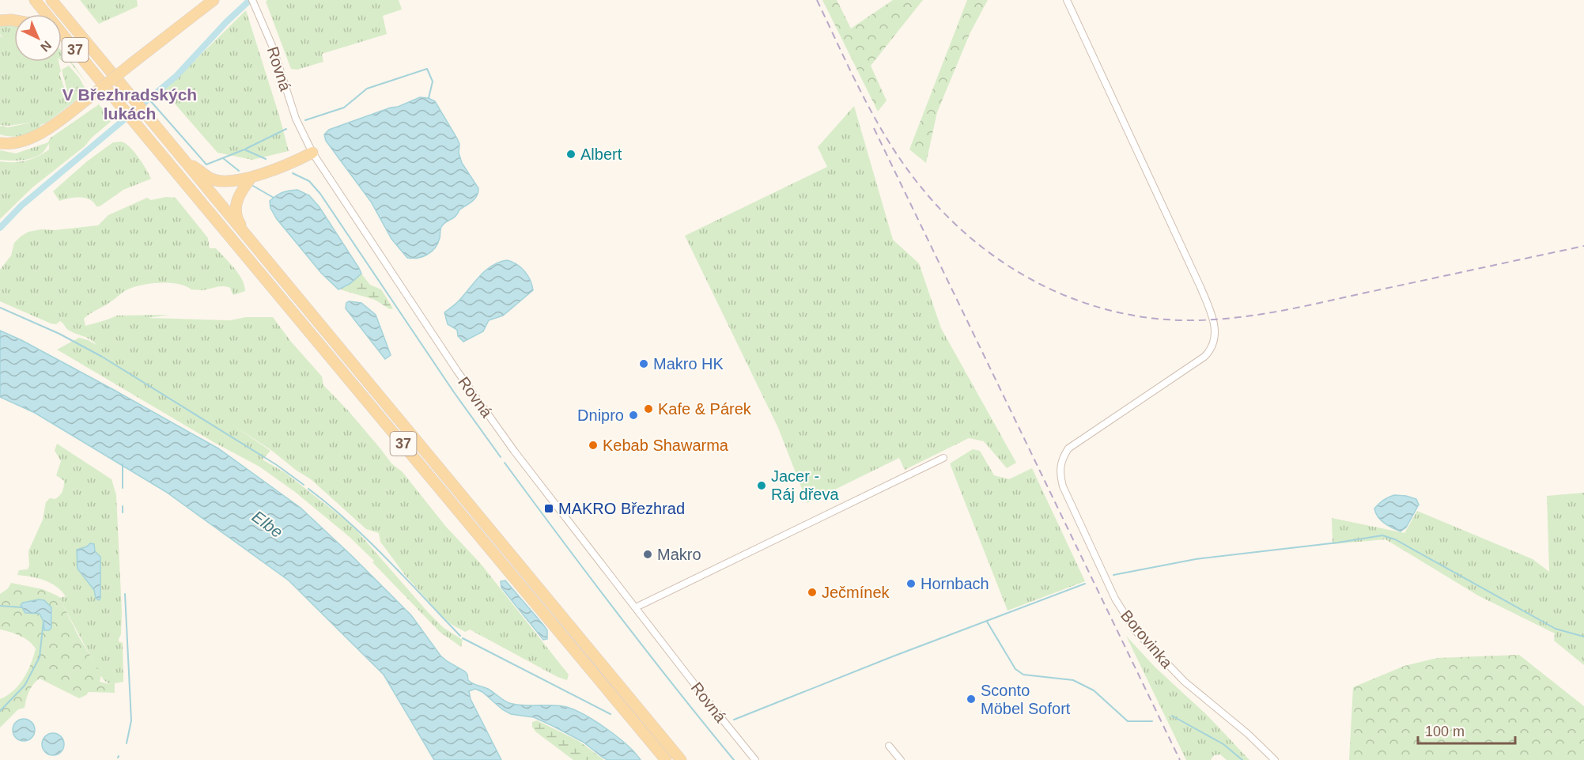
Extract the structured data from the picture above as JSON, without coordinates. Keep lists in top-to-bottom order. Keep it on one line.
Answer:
{"streets":{"main road":["37"],"street":["Rovná","Borovinka"]},"districts":["V Březhradských lukách"],"water":["Elbe"],"places":{"other":["Albert","Makro HK","Kafe & Párek","Dnipro","Kebab Shawarma","Jacer - Ráj dřeva","Makro","Hornbach","Ječmínek","Sconto Möbel Sofort"],"transit":["MAKRO Březhrad"]},"scale_bar":"100 m","north":"bottom right"}
